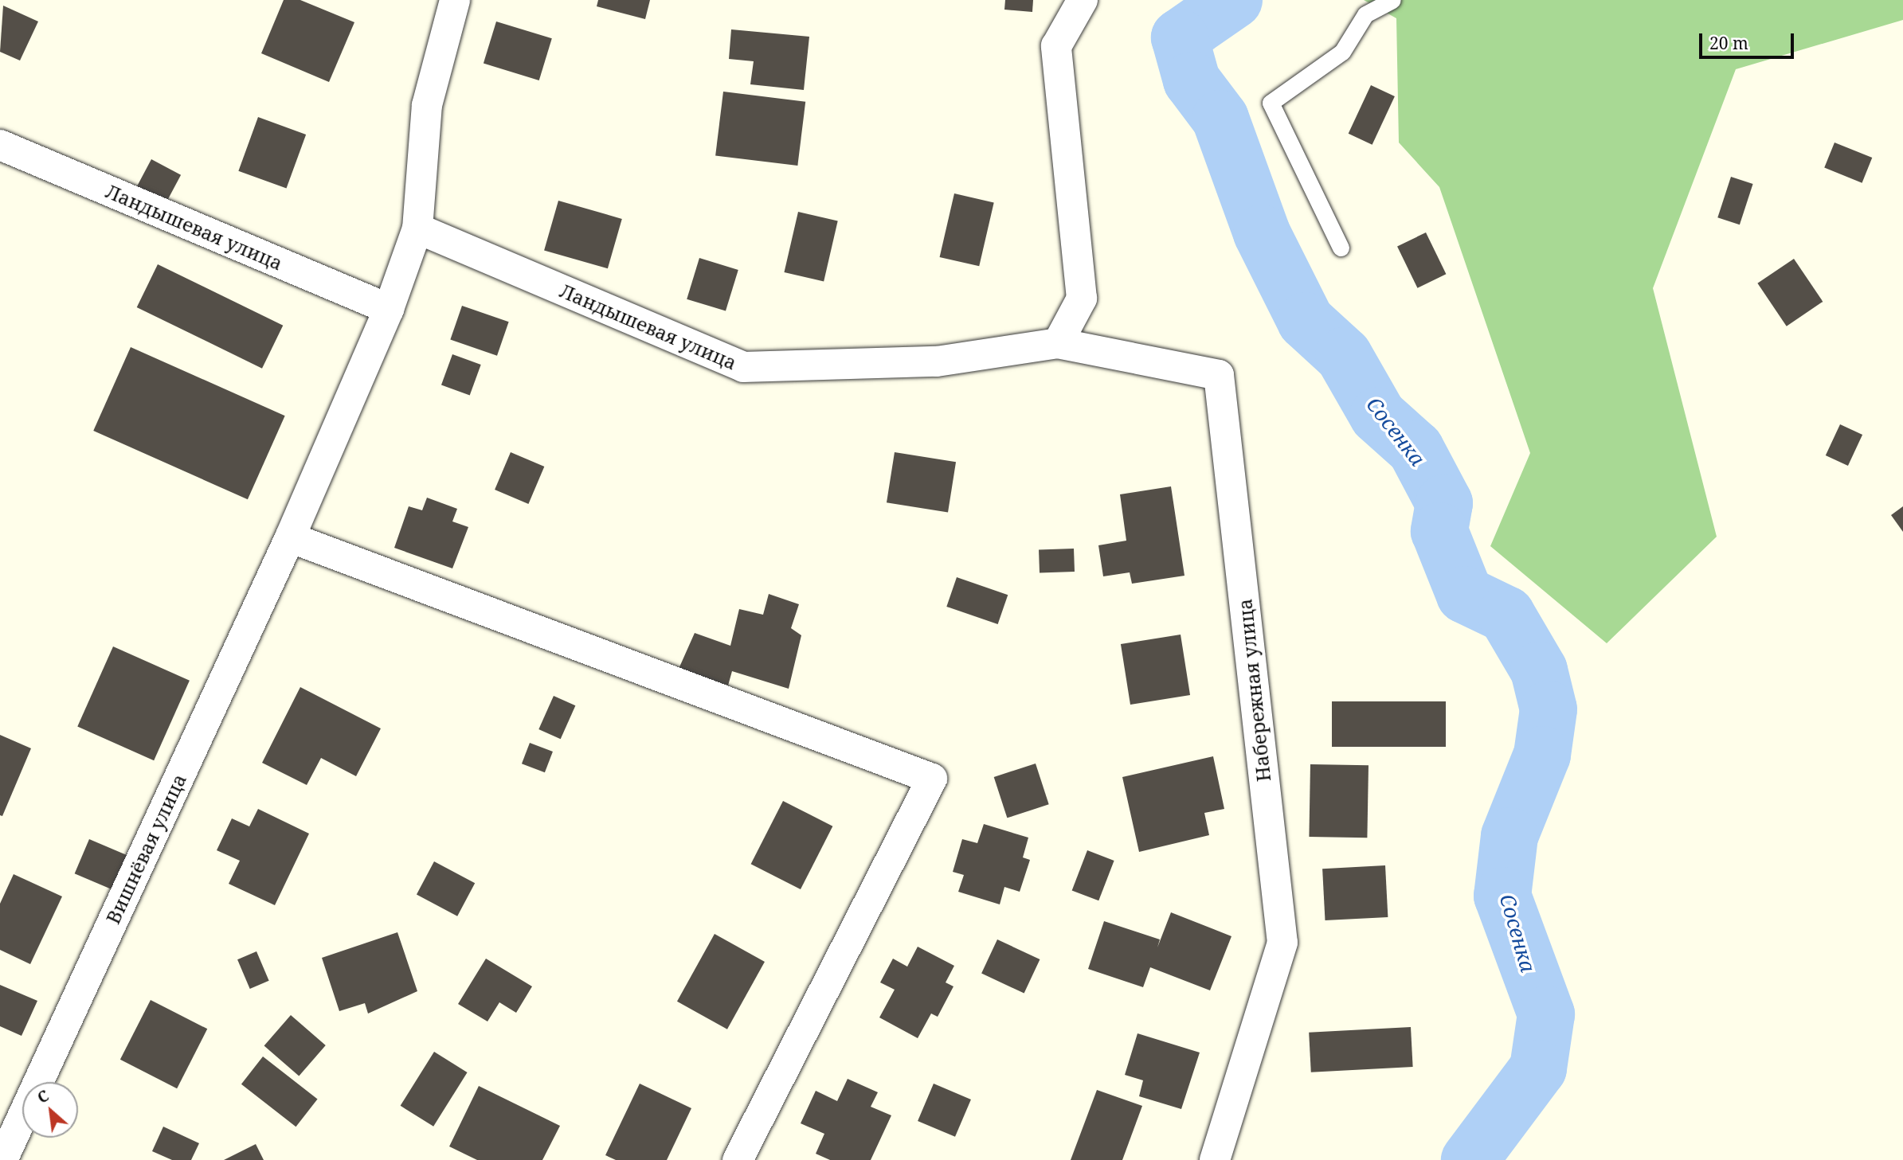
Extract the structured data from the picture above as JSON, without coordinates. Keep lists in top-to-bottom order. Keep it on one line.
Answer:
{"streets":{"street":["Ландышевая улица","Набережная улица","Вишнёвая улица"]},"crossings":[["Ландышевая улица","Набережная улица"],["Ландышевая улица","Вишнёвая улица"]],"water":["Сосенка"],"scale_bar":"20 m","north":"top left"}
